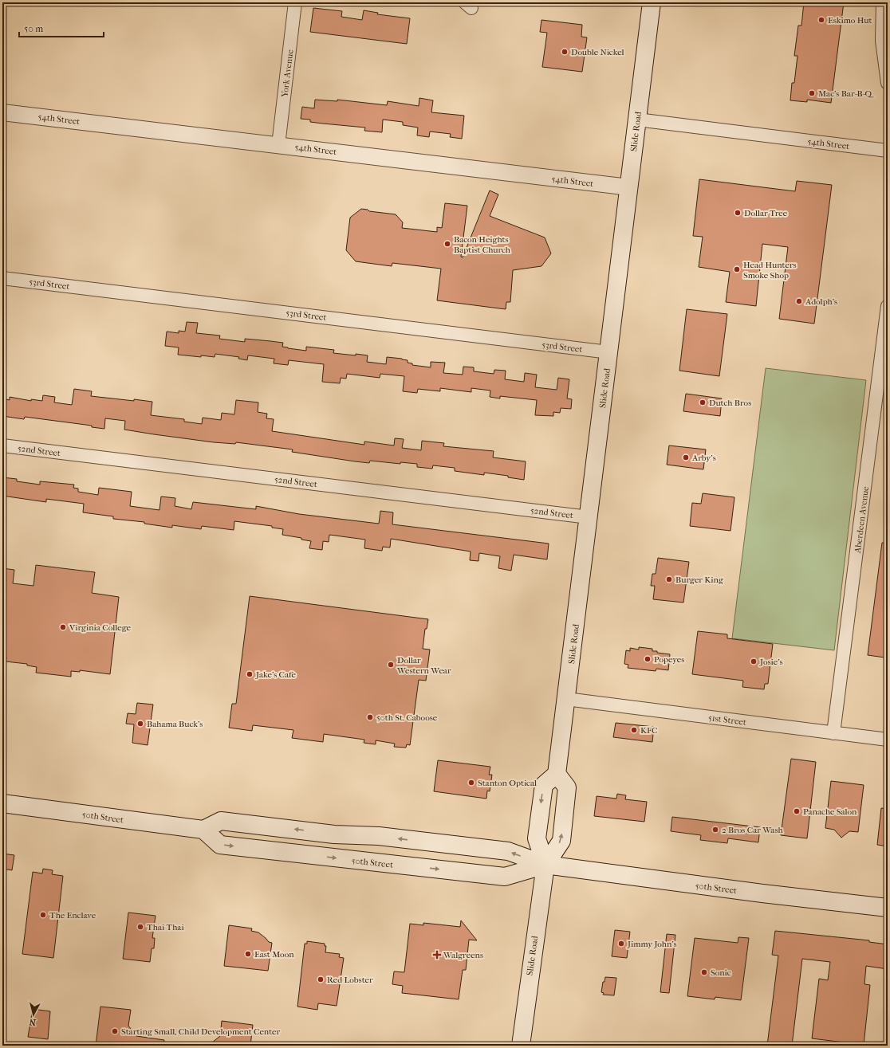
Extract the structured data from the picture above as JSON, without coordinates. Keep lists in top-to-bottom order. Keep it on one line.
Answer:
{"streets":{"main road":["Slide Road","50th Street"],"street":["York Avenue","54th Street","53rd Street","52nd Street","Aberdeen Avenue","51st Street"]},"crossings":[["York Avenue","54th Street"],["54th Street","Slide Road"],["Slide Road","53rd Street"],["Slide Road","52nd Street"],["Slide Road","51st Street"],["Slide Road","50th Street"],["Aberdeen Avenue","51st Street"]],"places":{"other":["Eskimo Hut","Double Nickel","Mac's Bar-B-Q","Dollar Tree","Bacon Heights Baptist Church","Head Hunters Smoke Shop","Adolph's","Dutch Bros","Arby's","Burger King","Virginia College","Popeyes","Josie's","Dollar Western Wear","Jake's Cafe","50th St. Caboose","Bahama Buck's","KFC","Stanton Optical","Panache Salon","2 Bros Car Wash","The Enclave","Thai Thai","Jimmy John's","East Moon","Sonic","Red Lobster","Starting Small, Child Development Center"],"health":["Walgreens"]},"scale_bar":"50 m","north":"bottom"}
